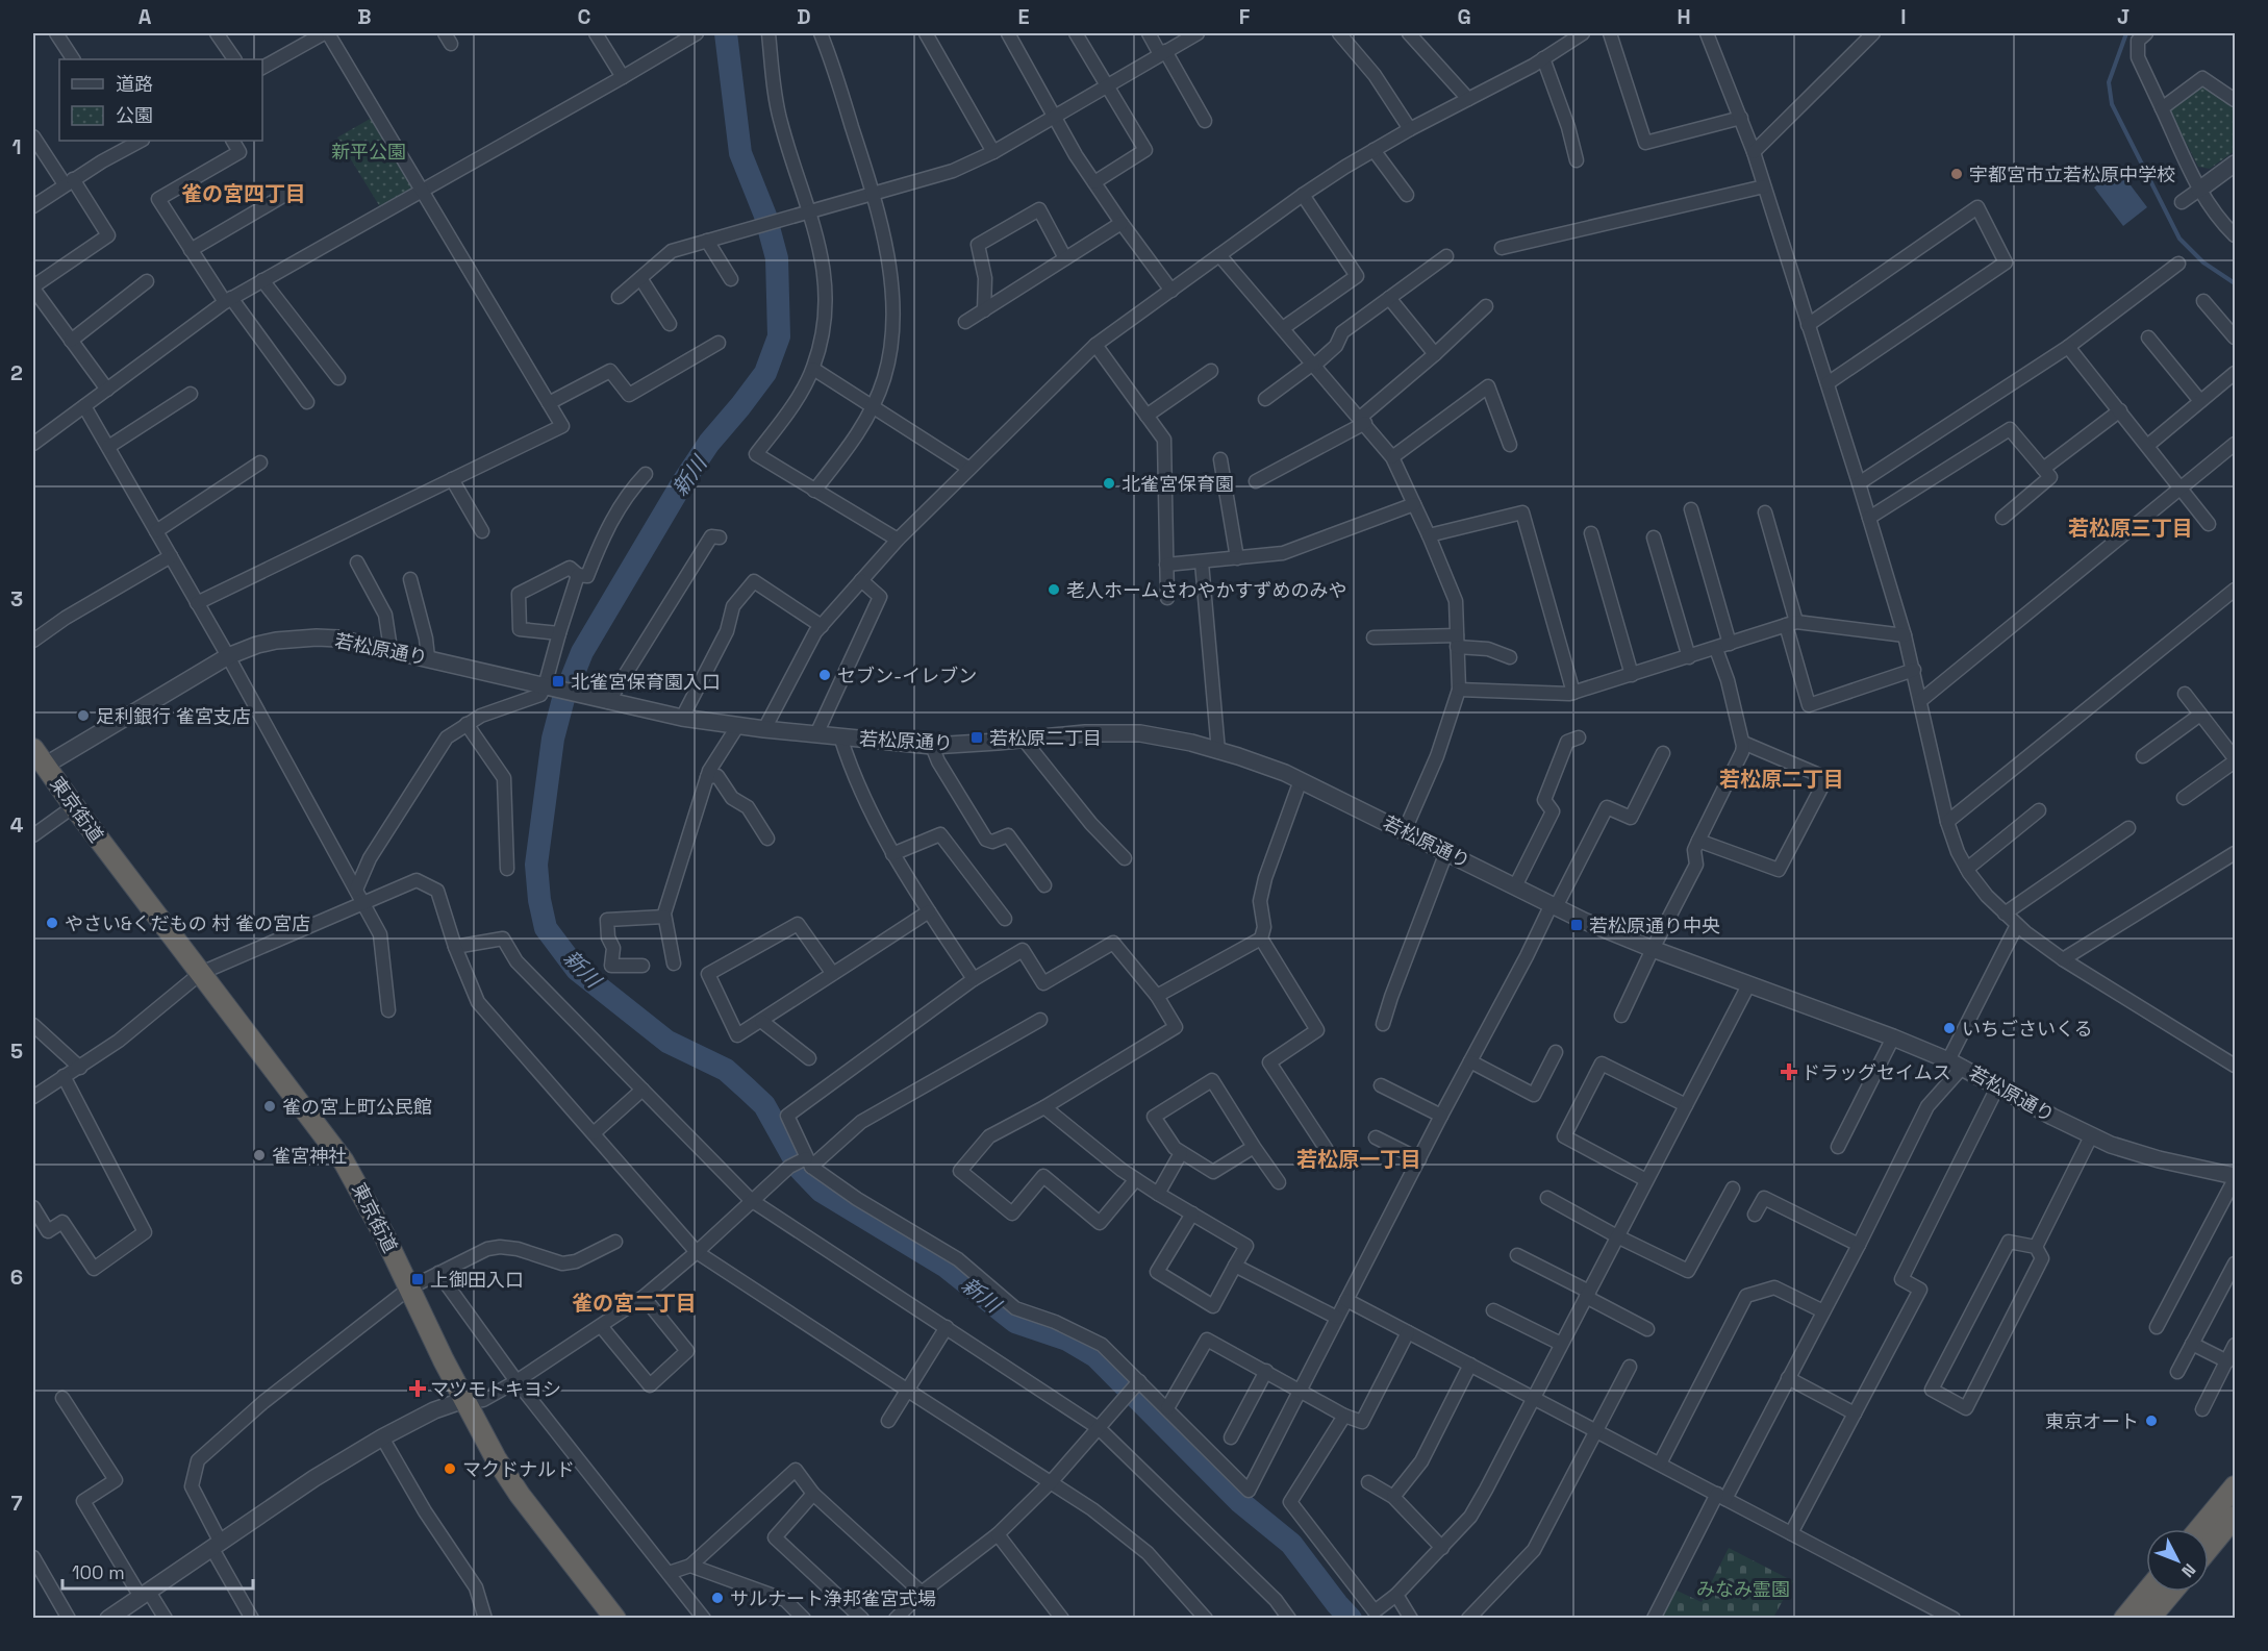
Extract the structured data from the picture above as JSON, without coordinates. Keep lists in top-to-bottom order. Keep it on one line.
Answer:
{"streets":{"highway":["東京街道"],"street":["若松原通り"]},"crossings":[["若松原通り","東京街道"]],"districts":["雀の宮四丁目","若松原三丁目","若松原二丁目","若松原一丁目","雀の宮二丁目"],"water":["新川"],"parks":["新平公園","みなみ霊園"],"places":{"other":["宇都宮市立若松原中学校","北雀宮保育園","老人ホームさわやかすずめのみや","セブン-イレブン","足利銀行 雀宮支店","やさい&くだもの 村 雀の宮店","いちごさいくる","雀の宮上町公民館","雀宮神社","東京オート","マクドナルド","サルナート浄邦雀宮式場"],"transit":["北雀宮保育園入口","若松原二丁目","若松原通り中央","上御田入口"],"health":["ドラッグセイムス","マツモトキヨシ"]},"legend":["道路","公園"],"scale_bar":"100 m","north":"bottom right","grid":{"columns":["A","B","C","D","E","F","G","H","I","J"],"rows":["1","2","3","4","5","6","7"]}}
